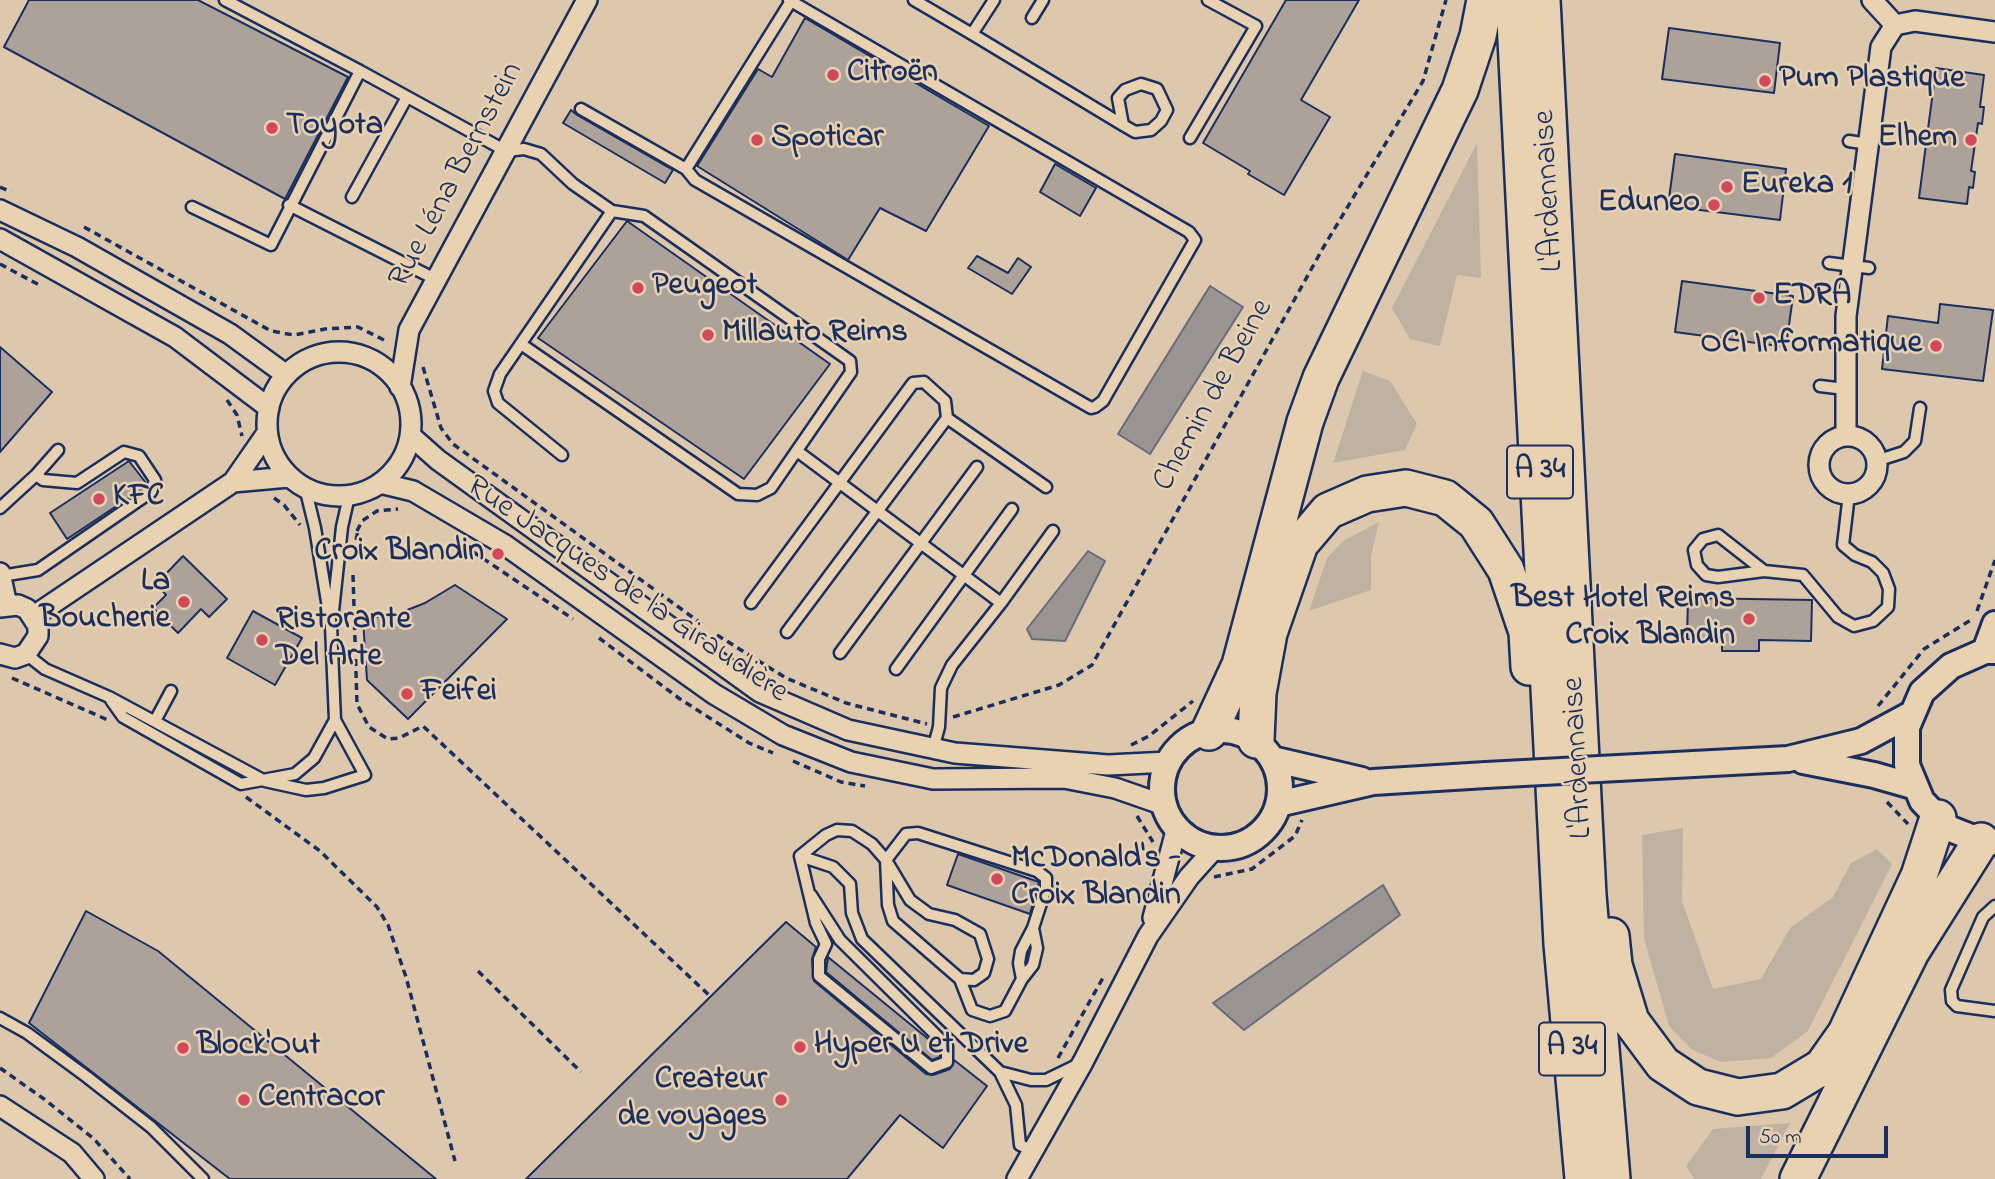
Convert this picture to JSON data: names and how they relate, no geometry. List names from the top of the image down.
{
  "streets": {
    "highway": ["L'Ardennaise", "A 34"],
    "street": ["Rue Léna Bernstein", "Rue Jacques de la Giraudière"],
    "path": ["Chemin de Beine"]
  },
  "crossings": [
    ["Rue Léna Bernstein", "Rue Jacques de la Giraudière"]
  ],
  "places": [
    "Citroën",
    "Pum Plastique",
    "Toyota",
    "Spoticar",
    "Elhem",
    "Eureka 1",
    "Eduneo",
    "Peugeot",
    "EDRA",
    "Millauto Reims",
    "OCI Informatique",
    "KFC",
    "Croix Blandin",
    "La Boucherie",
    "Best Hotel Reims Croix Blandin",
    "Ristorante Del Arte",
    "Feifei",
    "McDonald's - Croix Blandin",
    "Hyper U et Drive",
    "Block'Out",
    "Centracor",
    "Createur de voyages"
  ],
  "scale_bar": "50 m"
}
